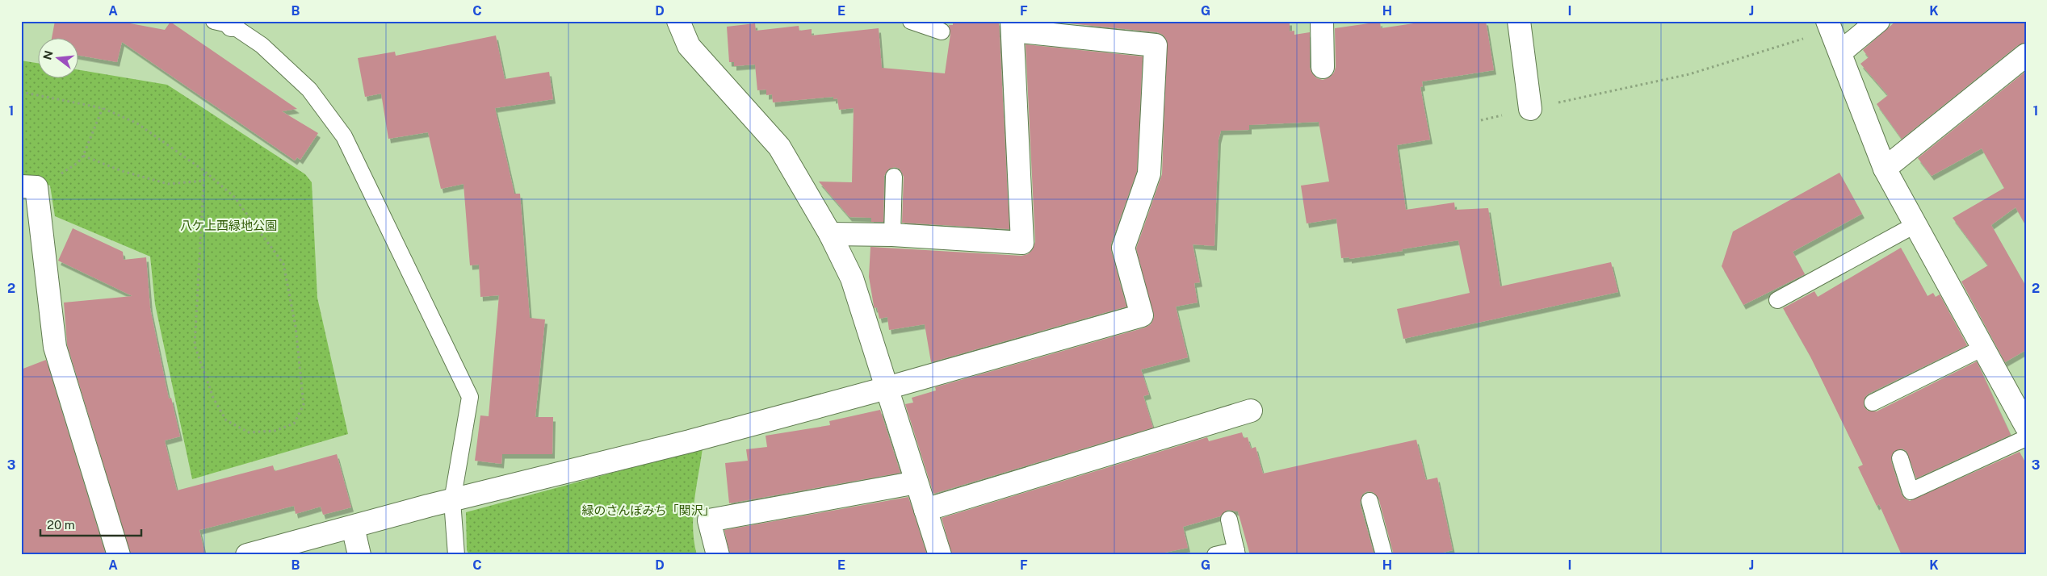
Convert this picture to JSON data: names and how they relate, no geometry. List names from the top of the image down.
{
  "parks": ["八ケ上西緑地公園", "緑のさんぽみち「関沢」"],
  "scale_bar": "20 m",
  "north": "left",
  "grid": {
    "columns": [
      "A",
      "B",
      "C",
      "D",
      "E",
      "F",
      "G",
      "H",
      "I",
      "J",
      "K"
    ],
    "rows": ["1", "2", "3"]
  }
}
